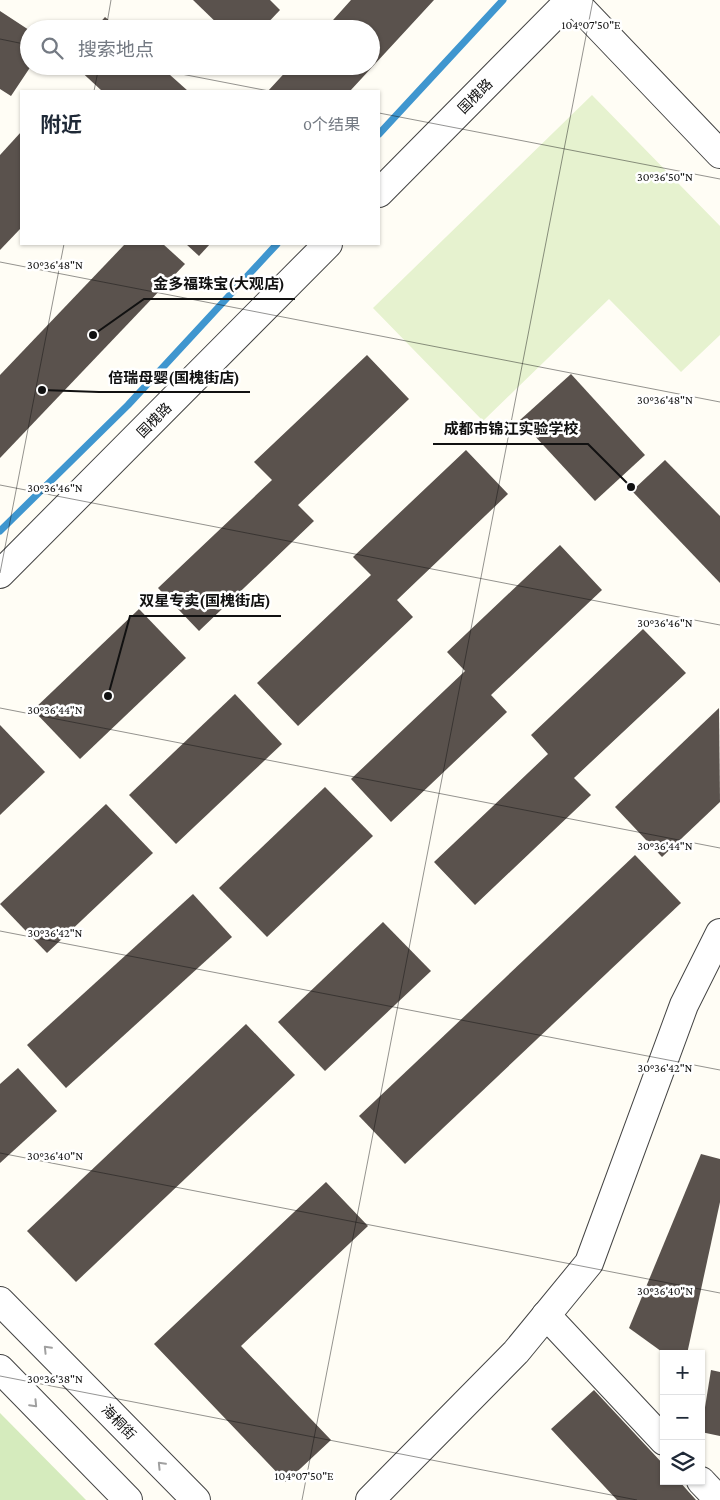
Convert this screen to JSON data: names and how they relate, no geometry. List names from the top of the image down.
{
  "streets": {
    "street": ["国槐路", "海桐街"]
  },
  "places": [
    "金多福珠宝(大观店)",
    "倍瑞母婴(国槐街店)",
    "成都市锦江实验学校",
    "双星专卖(国槐街店)"
  ],
  "page": {
    "search": "搜索地点",
    "heading": ["附近", "0个结果"],
    "map_buttons": ["+", "−"]
  },
  "coordinates": [
    "104°07'50\"E",
    "30°36'50\"N",
    "30°36'48\"N",
    "30°36'46\"N",
    "30°36'44\"N",
    "30°36'42\"N",
    "30°36'40\"N",
    "30°36'38\"N"
  ]
}
